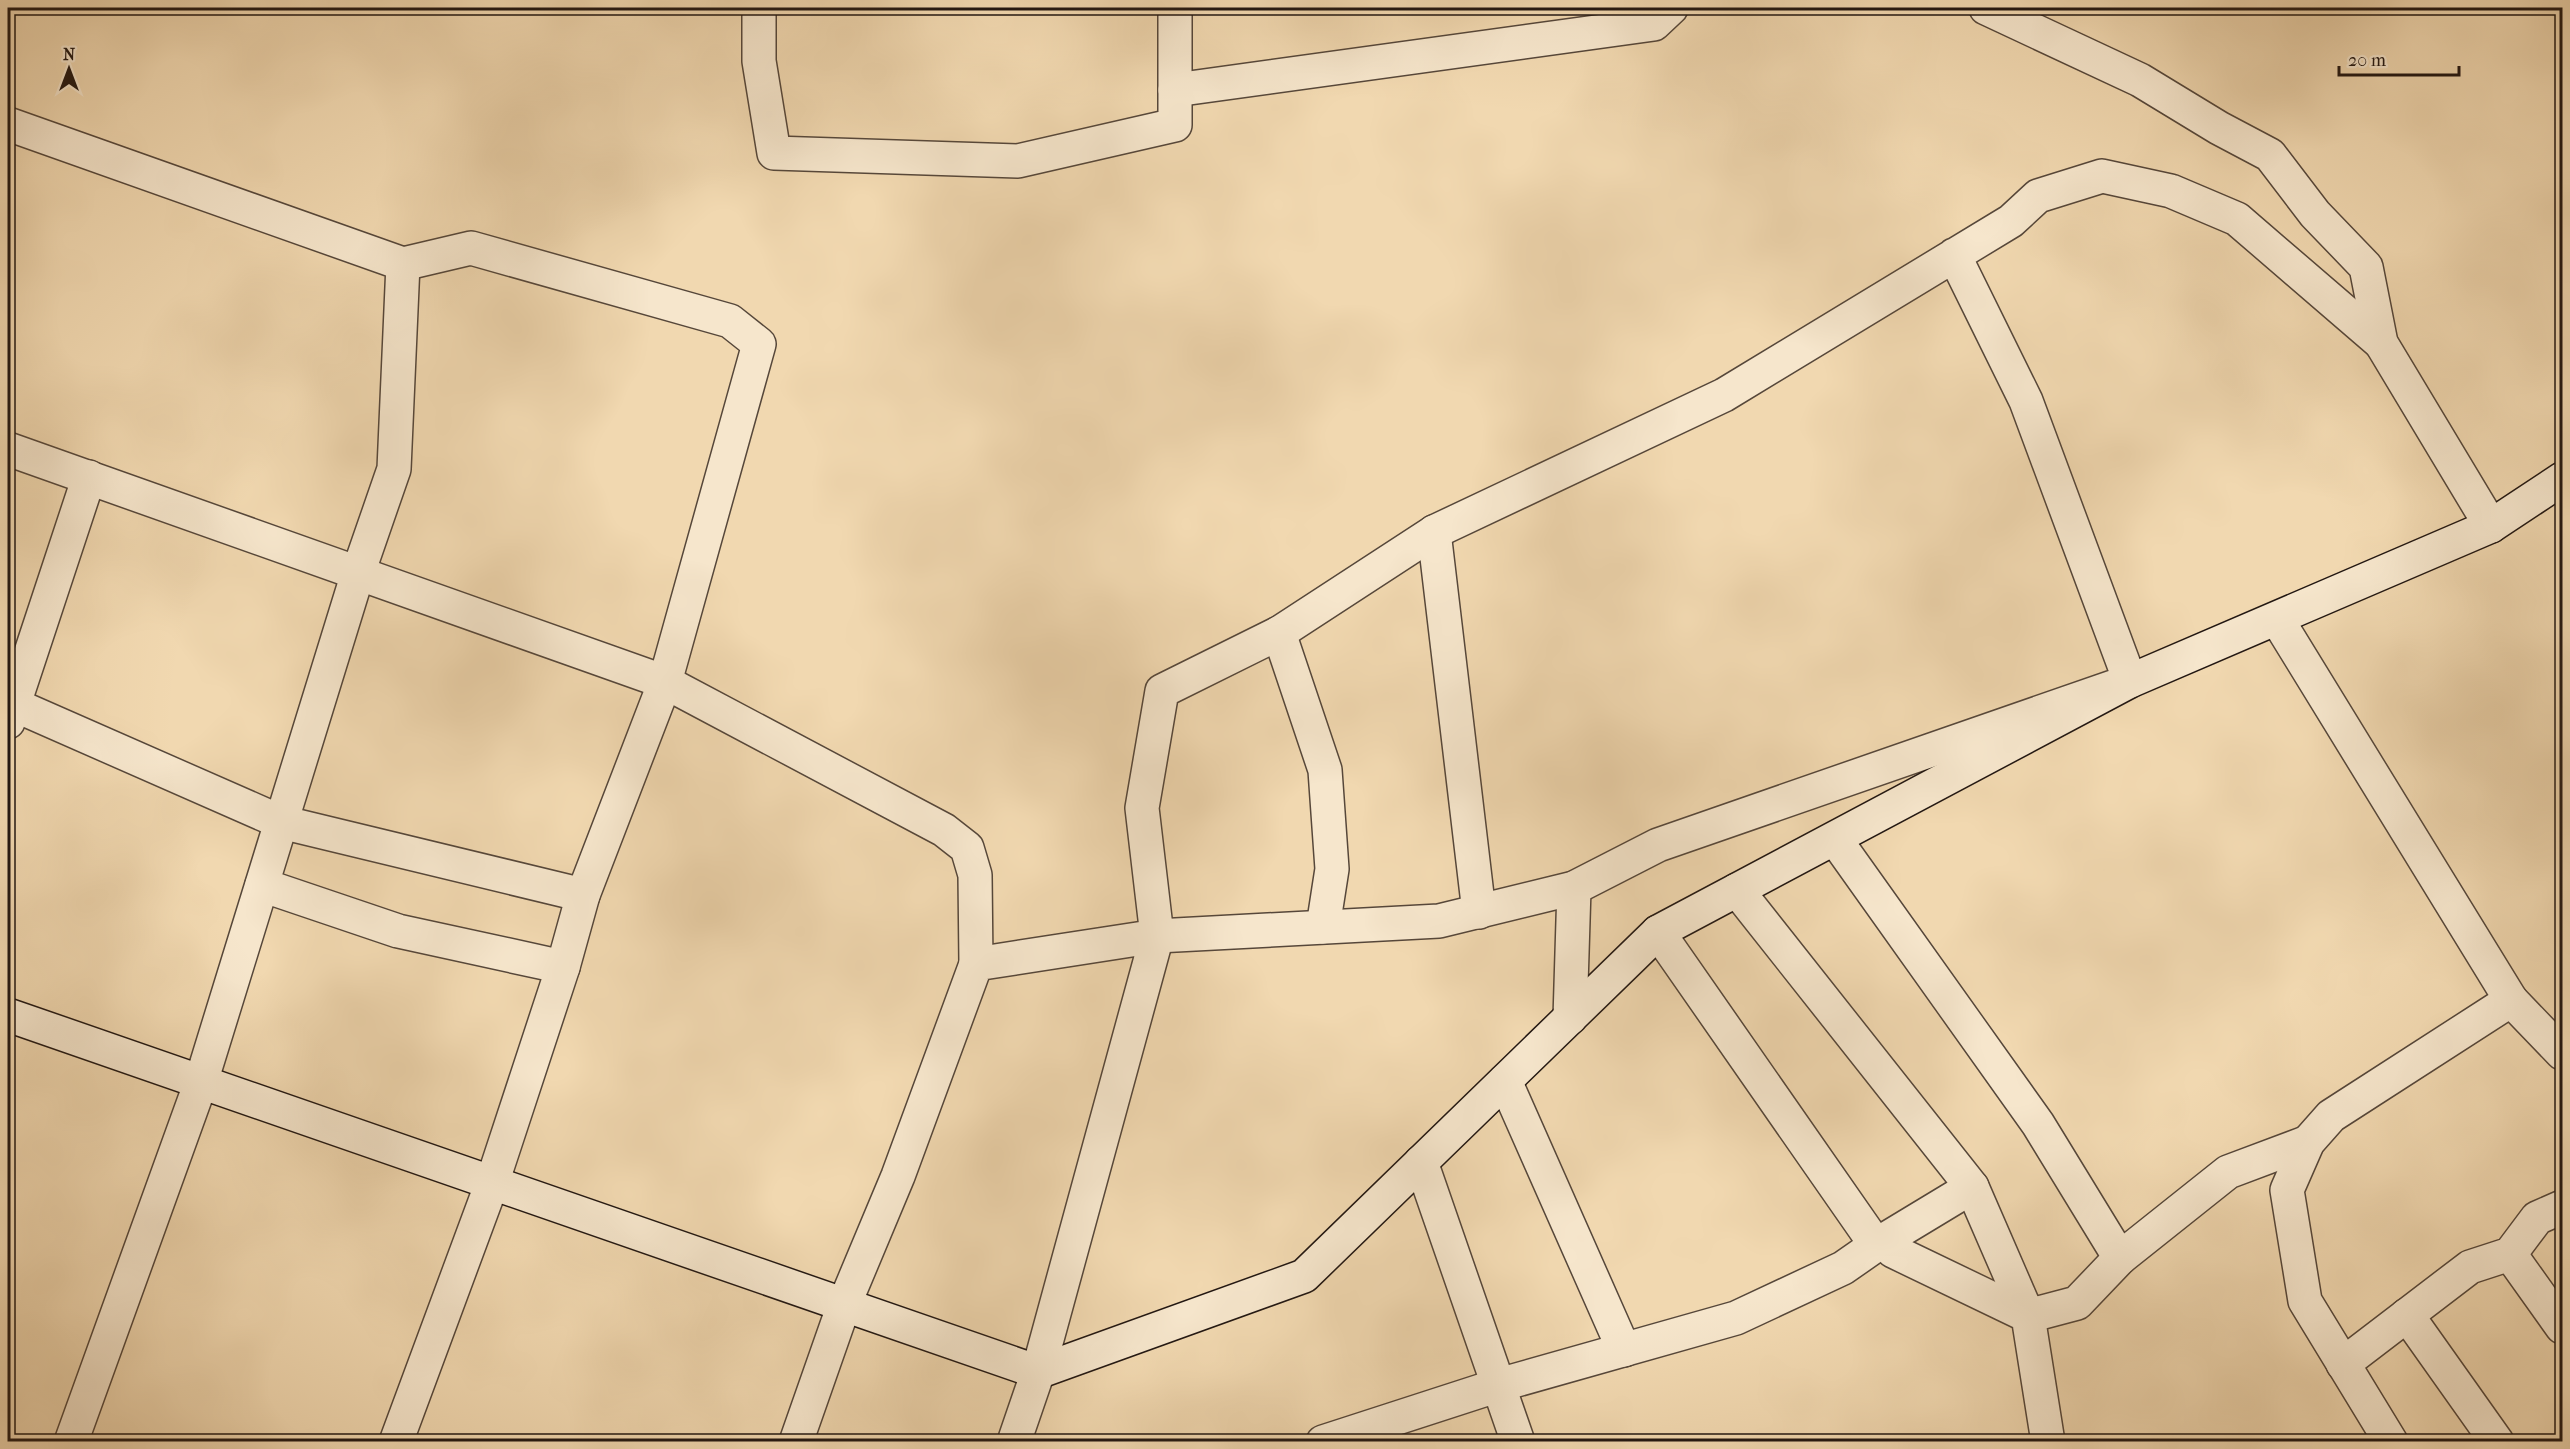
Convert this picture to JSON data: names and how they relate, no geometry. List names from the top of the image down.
{
  "scale_bar": "20 m",
  "north": "top"
}
